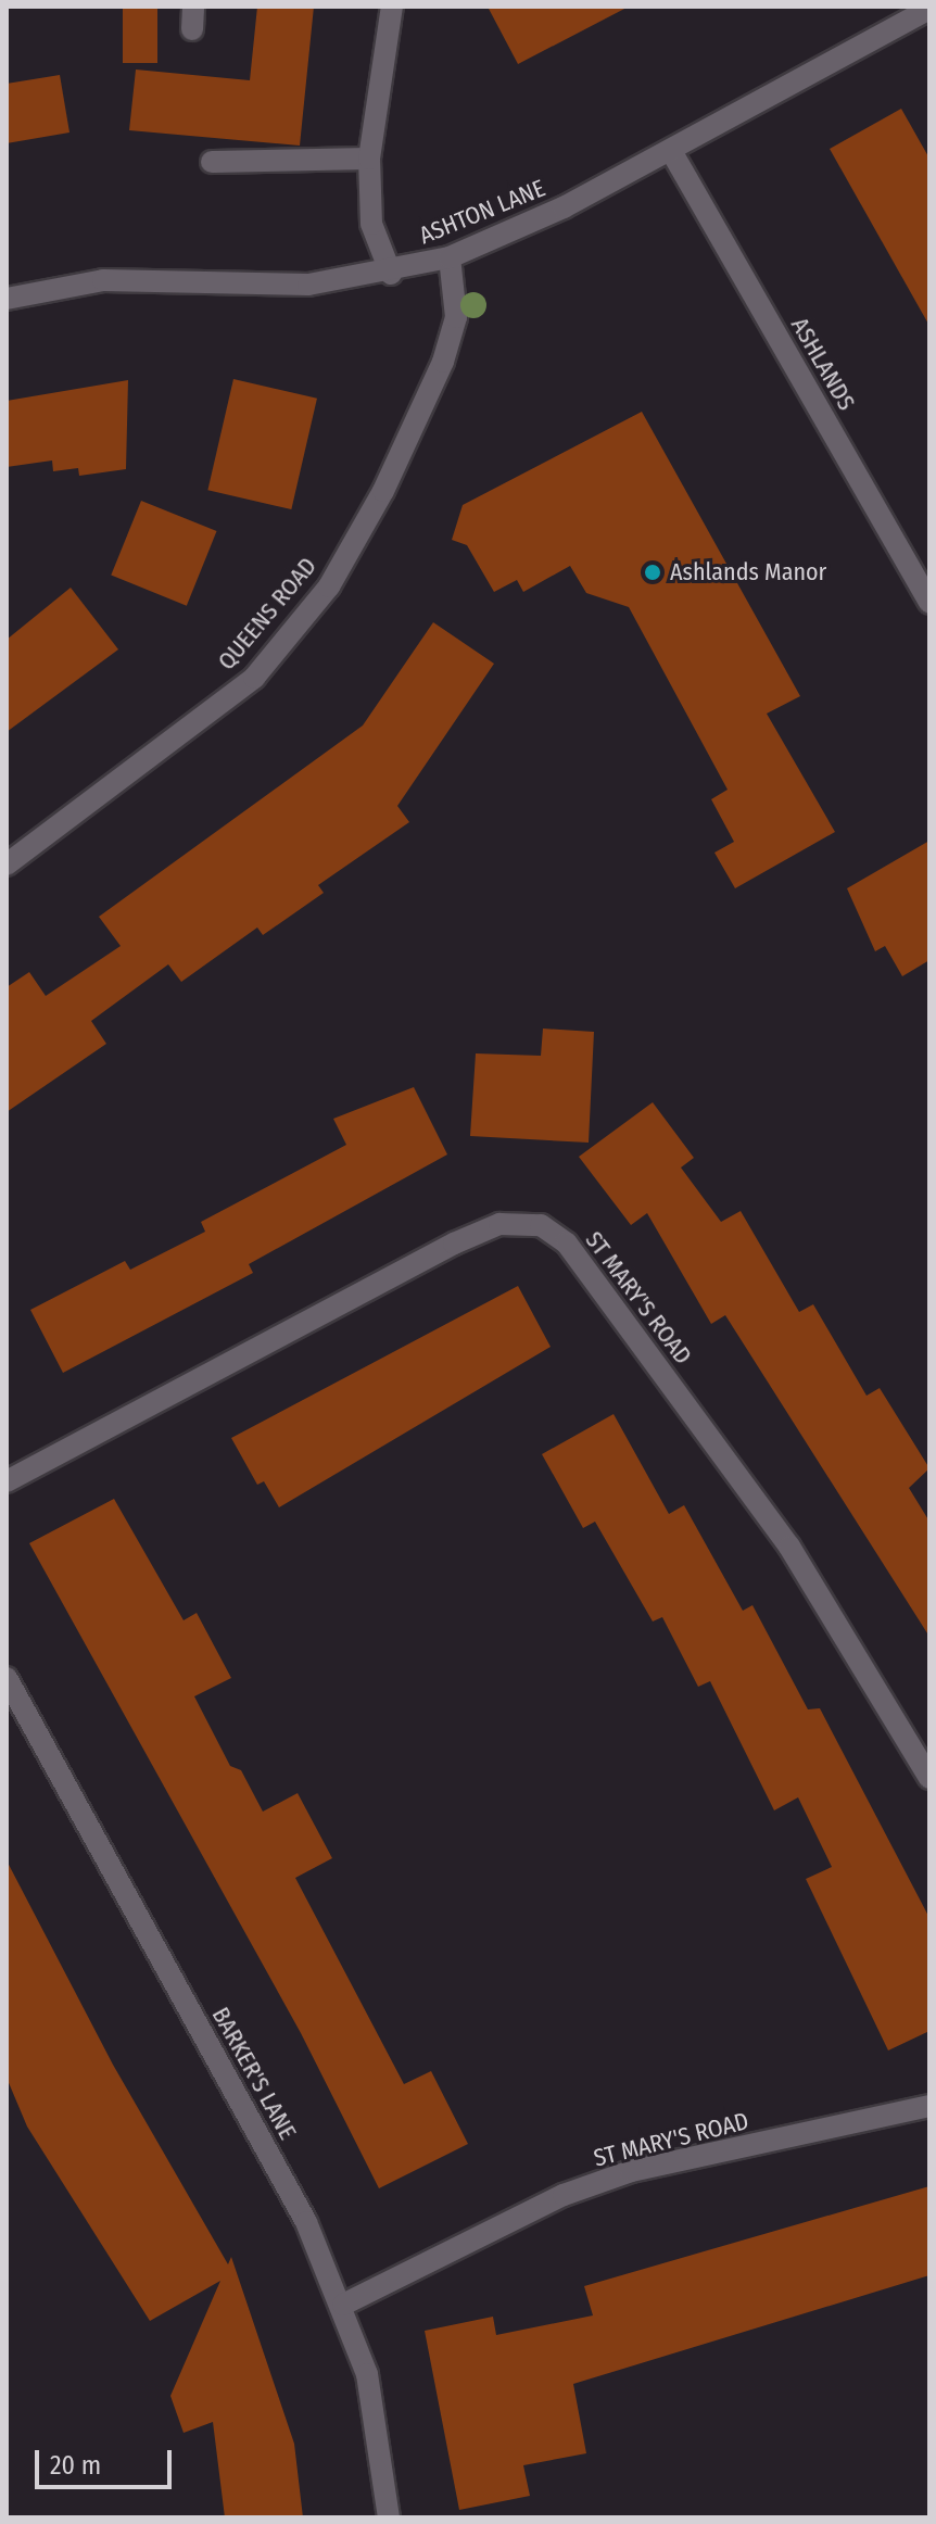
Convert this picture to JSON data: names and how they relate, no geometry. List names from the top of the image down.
{
  "streets": {
    "street": [
      "ASHTON LANE",
      "ASHLANDS",
      "QUEENS ROAD",
      "ST MARY'S ROAD",
      "BARKER'S LANE"
    ]
  },
  "crossings": [
    ["ASHTON LANE", "ASHLANDS"],
    ["ASHTON LANE", "QUEENS ROAD"],
    ["ST MARY'S ROAD", "BARKER'S LANE"]
  ],
  "places": ["Ashlands Manor"],
  "scale_bar": "20 m"
}
